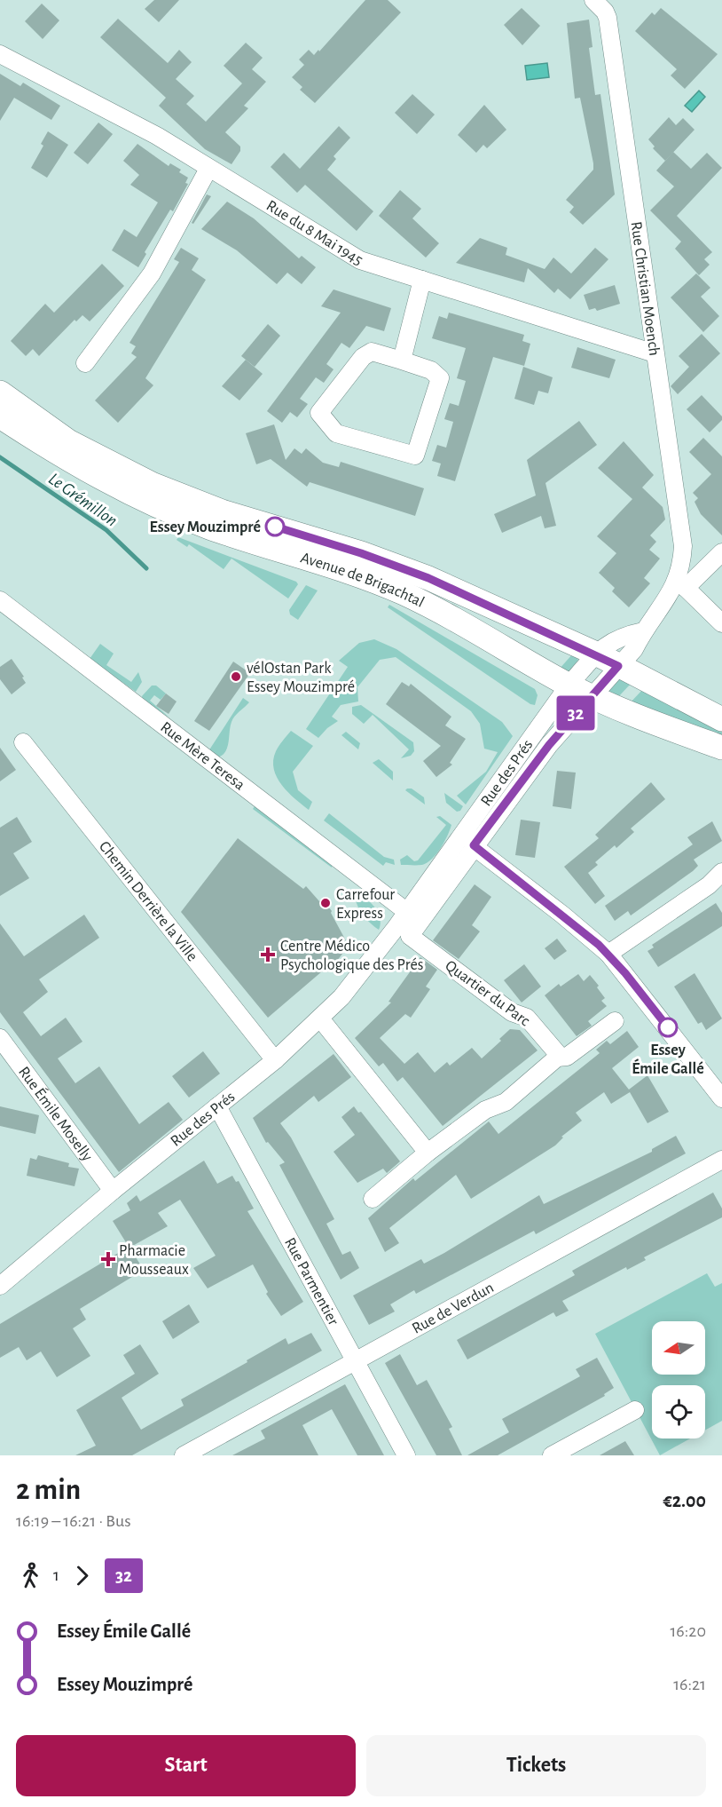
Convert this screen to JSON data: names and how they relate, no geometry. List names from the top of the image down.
{
  "streets": {
    "main road": ["Avenue de Brigachtal"],
    "street": [
      "Rue du 8 Mai 1945",
      "Rue Christian Moench",
      "Rue Mère Teresa",
      "Rue des Prés",
      "Chemin Derrière la Ville",
      "Quartier du Parc",
      "Rue Émile Moselly",
      "Rue Parmentier",
      "Rue de Verdun"
    ]
  },
  "crossings": [
    ["Rue du 8 Mai 1945", "Rue Christian Moench"],
    ["Rue Christian Moench", "Rue des Prés"],
    ["Avenue de Brigachtal", "Rue des Prés"],
    ["Rue Mère Teresa", "Rue des Prés"],
    ["Rue des Prés", "Chemin Derrière la Ville"],
    ["Rue des Prés", "Quartier du Parc"],
    ["Rue des Prés", "Rue Émile Moselly"],
    ["Rue des Prés", "Rue Parmentier"],
    ["Rue Parmentier", "Rue de Verdun"]
  ],
  "water": ["Le Grémillon"],
  "places": {
    "other": [
      "Essey Mouzimpré",
      "vélOstan Park Essey Mouzimpré",
      "Carrefour Express",
      "Essey Émile Gallé"
    ],
    "health": ["Centre Médico Psychologique des Prés", "Pharmacie Mousseaux"]
  },
  "lines": ["bus line 32"],
  "north": "left",
  "page": {
    "on_map": "32",
    "heading": ["2 min", "16:19 – 16:21 · Bus", "€2.00"],
    "legs": ["1", "32"],
    "list": [
      {
        "name": "Essey Émile Gallé",
        "value": "16:20"
      },
      {
        "name": "Essey Mouzimpré",
        "value": "16:21"
      }
    ],
    "buttons": ["Start", "Tickets"]
  }
}
